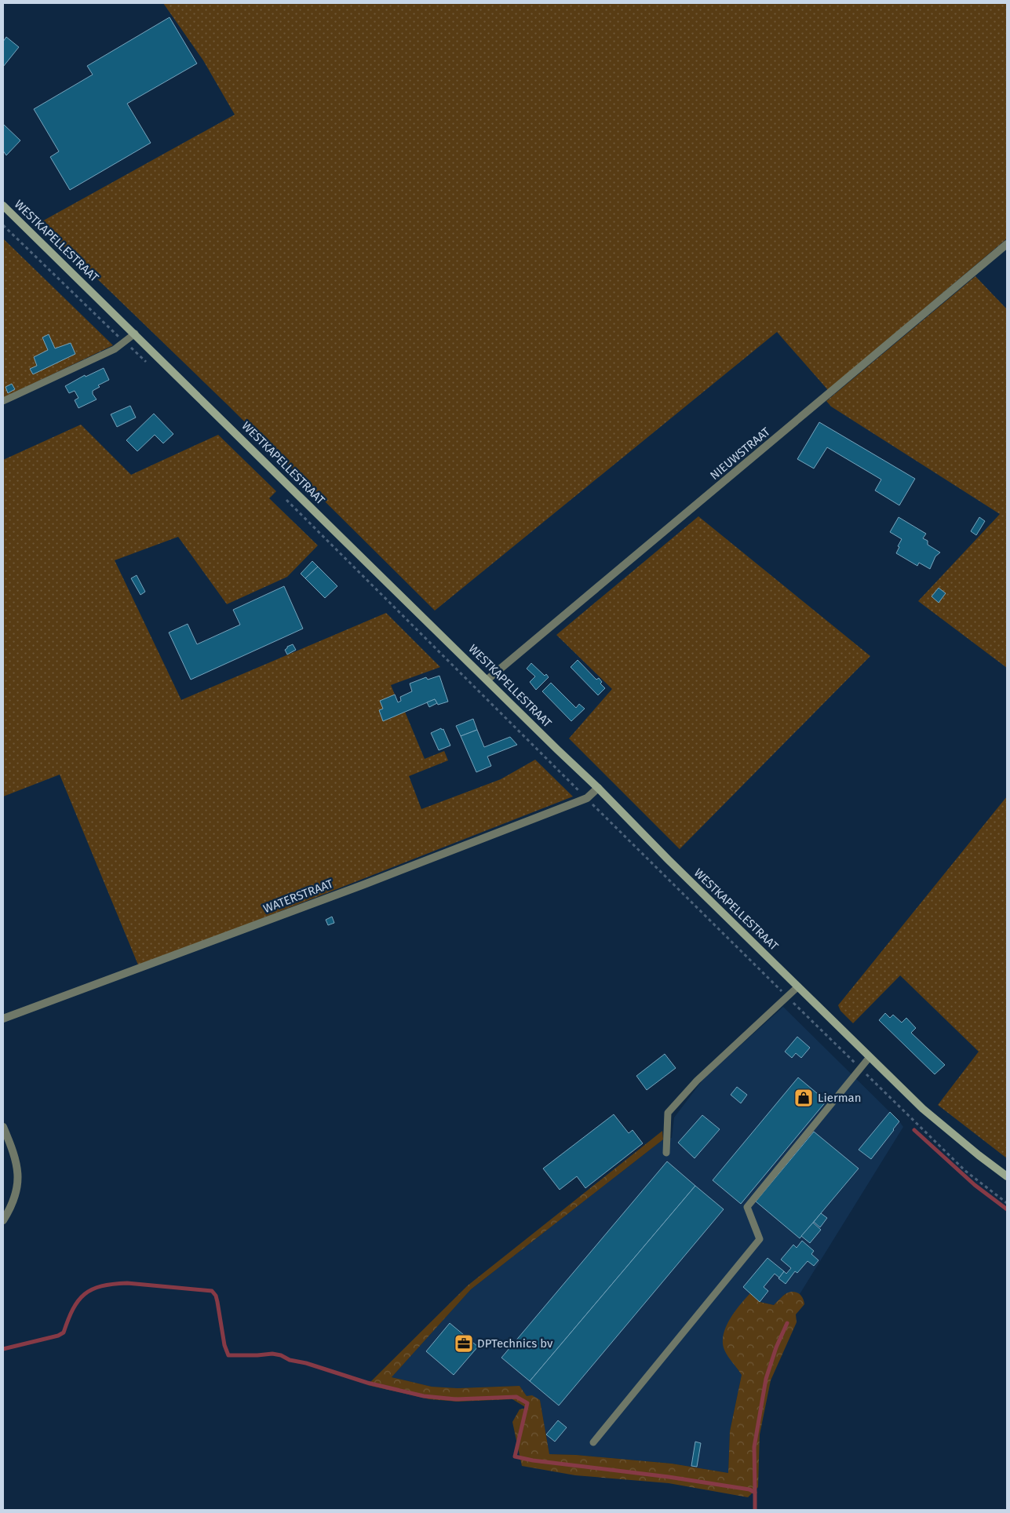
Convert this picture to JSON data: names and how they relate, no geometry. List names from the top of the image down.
{
  "streets": {
    "street": ["WESTKAPELLESTRAAT", "NIEUWSTRAAT", "WATERSTRAAT"]
  },
  "crossings": [
    ["WESTKAPELLESTRAAT", "NIEUWSTRAAT"],
    ["WESTKAPELLESTRAAT", "WATERSTRAAT"]
  ],
  "places": {
    "shop": ["Lierman"],
    "office": ["DPTechnics bv"]
  }
}
